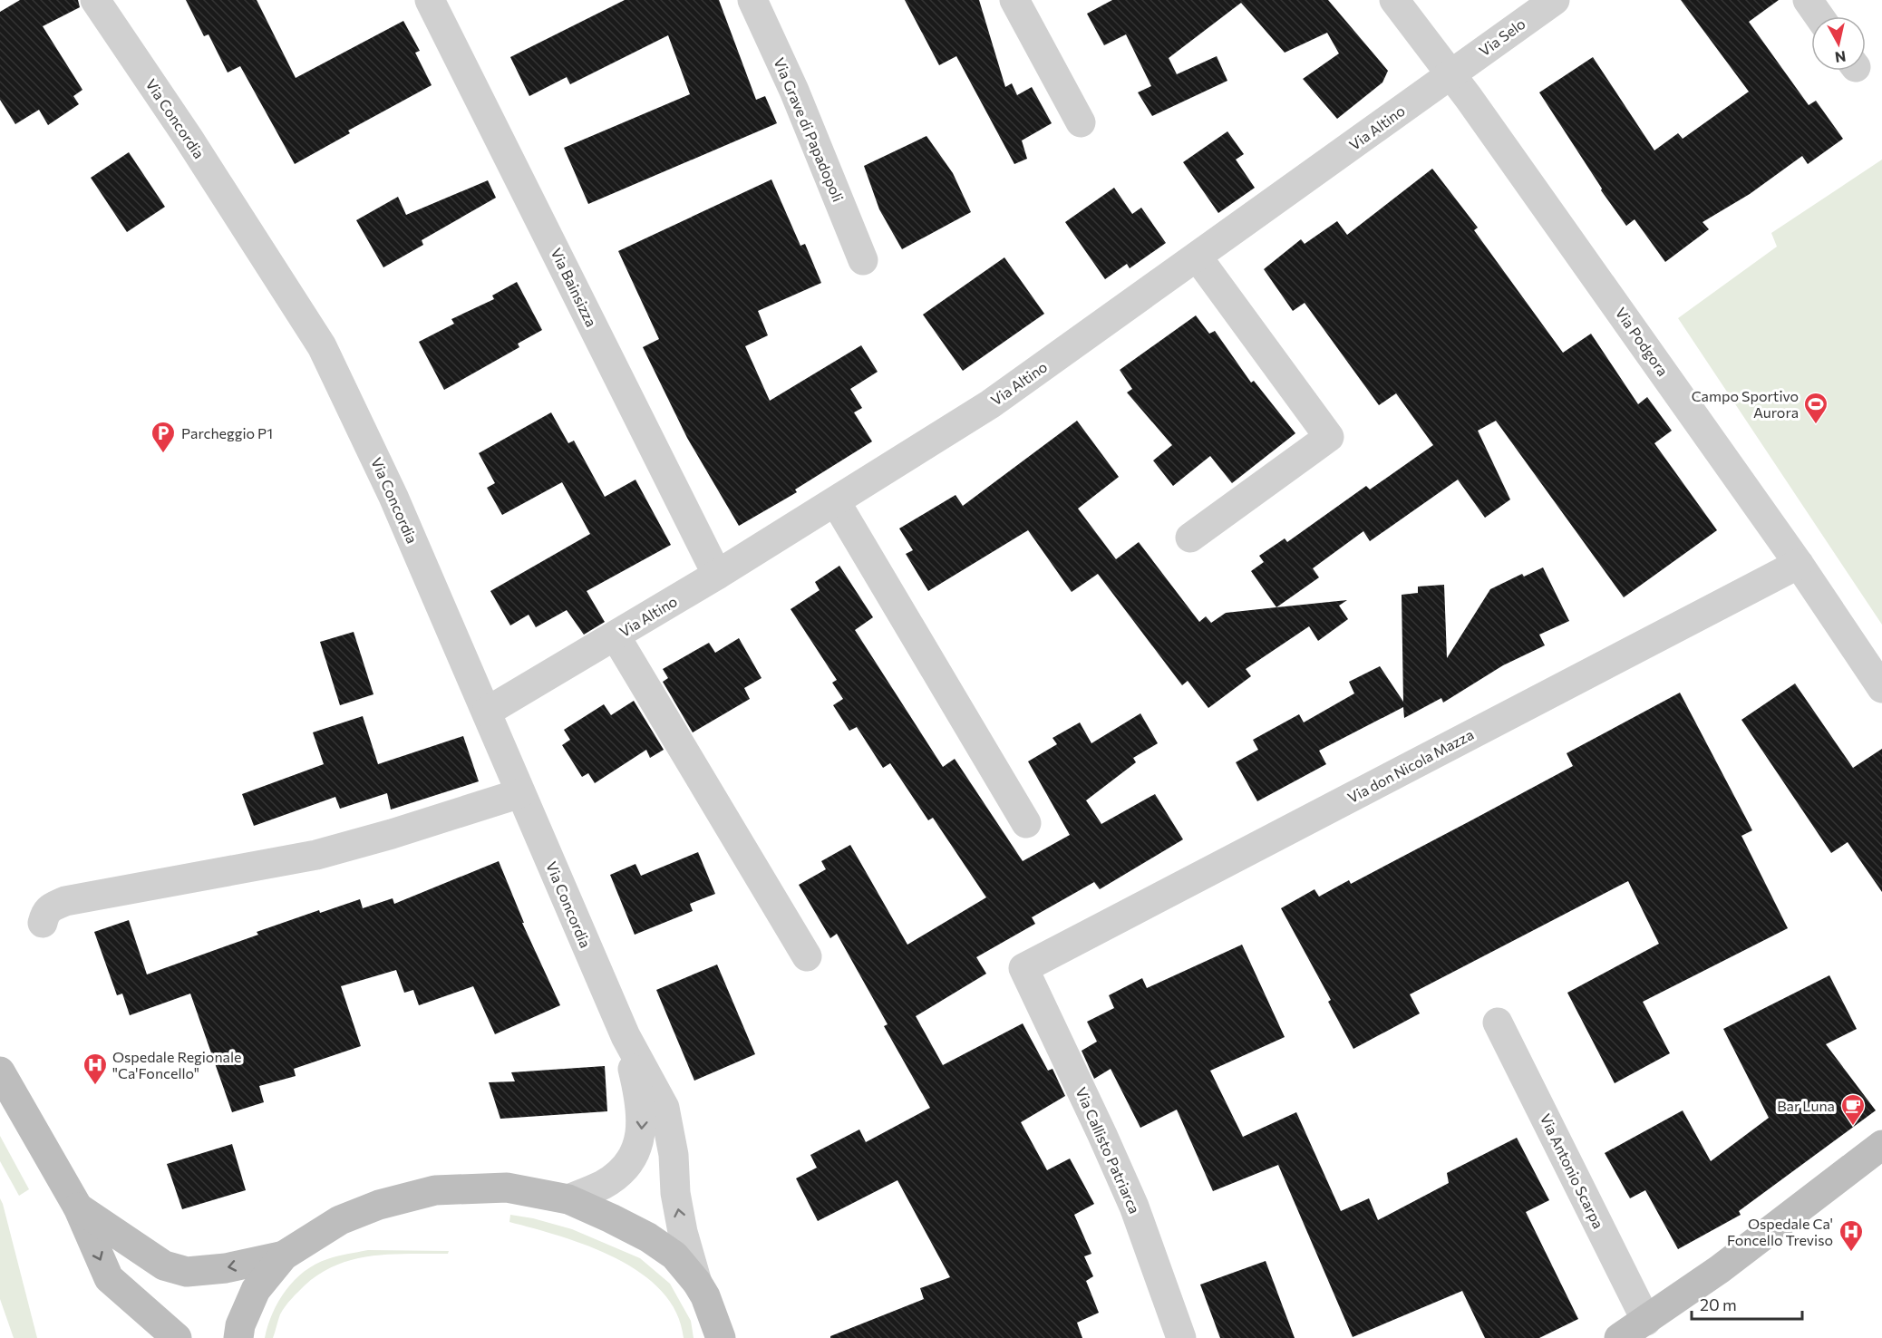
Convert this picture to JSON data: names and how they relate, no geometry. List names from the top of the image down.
{
  "streets": {
    "street": [
      "Via Selo",
      "Via Concordia",
      "Via Altino",
      "Via Grave di Papadopoli",
      "Via Bainsizza",
      "Via Podgora",
      "Via don Nicola Mazza",
      "Via Callisto Patriarca",
      "Via Antonio Scarpa"
    ]
  },
  "crossings": [
    ["Via Selo", "Via Altino"],
    ["Via Selo", "Via Podgora"],
    ["Via Concordia", "Via Altino"],
    ["Via Altino", "Via Bainsizza"],
    ["Via Altino", "Via Podgora"],
    ["Via Podgora", "Via don Nicola Mazza"],
    ["Via don Nicola Mazza", "Via Callisto Patriarca"]
  ],
  "places": {
    "sports": ["Campo Sportivo Aurora"],
    "parking": ["Parcheggio P1"],
    "hospital": ["Ospedale Regionale \"Ca'Foncello\"", "Ospedale Ca' Foncello Treviso"],
    "cafe": ["Bar Luna"]
  },
  "scale_bar": "20 m",
  "north": "bottom"
}
